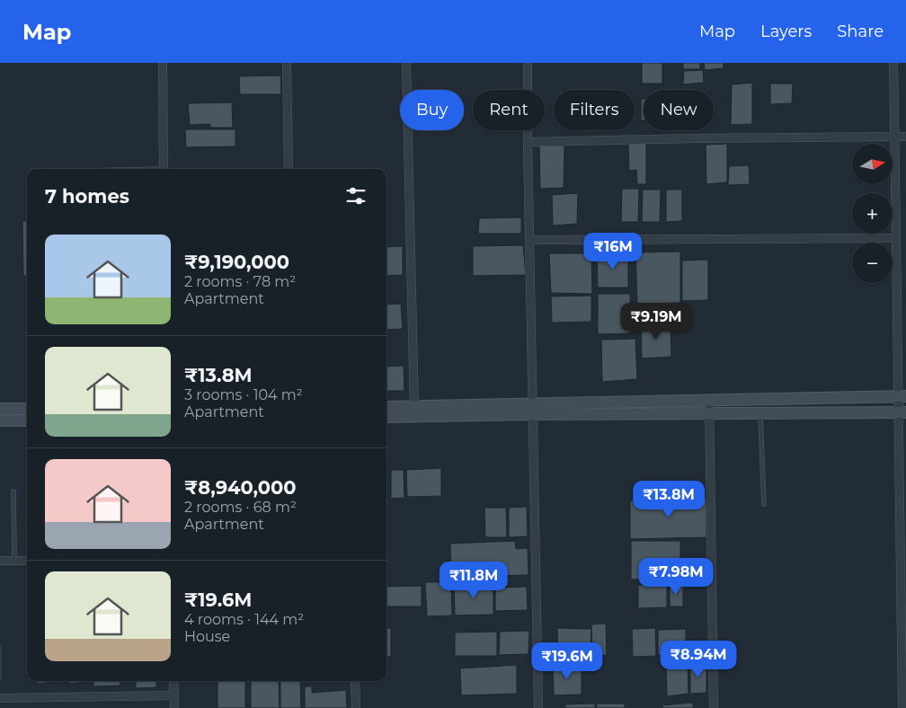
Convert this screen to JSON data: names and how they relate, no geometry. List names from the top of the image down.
{
  "north": "right",
  "page": {
    "header": "Map",
    "nav": ["Map", "Layers", "Share"],
    "chip": [
      "Buy",
      "Rent",
      "Filters",
      "New"
    ],
    "map_buttons": ["+", "−"],
    "heading": "7 homes",
    "list": [
      {
        "name": "₹9,190,000",
        "note": "2 rooms · 78 m² · Apartment"
      },
      {
        "name": "₹13.8M",
        "note": "3 rooms · 104 m² · Apartment"
      },
      {
        "name": "₹8,940,000",
        "note": "2 rooms · 68 m² · Apartment"
      },
      {
        "name": "₹19.6M",
        "note": "4 rooms · 144 m² · House"
      }
    ],
    "price": [
      "₹16M",
      "₹9.19M",
      "₹13.8M",
      "₹7.98M",
      "₹11.8M",
      "₹8.94M",
      "₹19.6M"
    ]
  }
}
